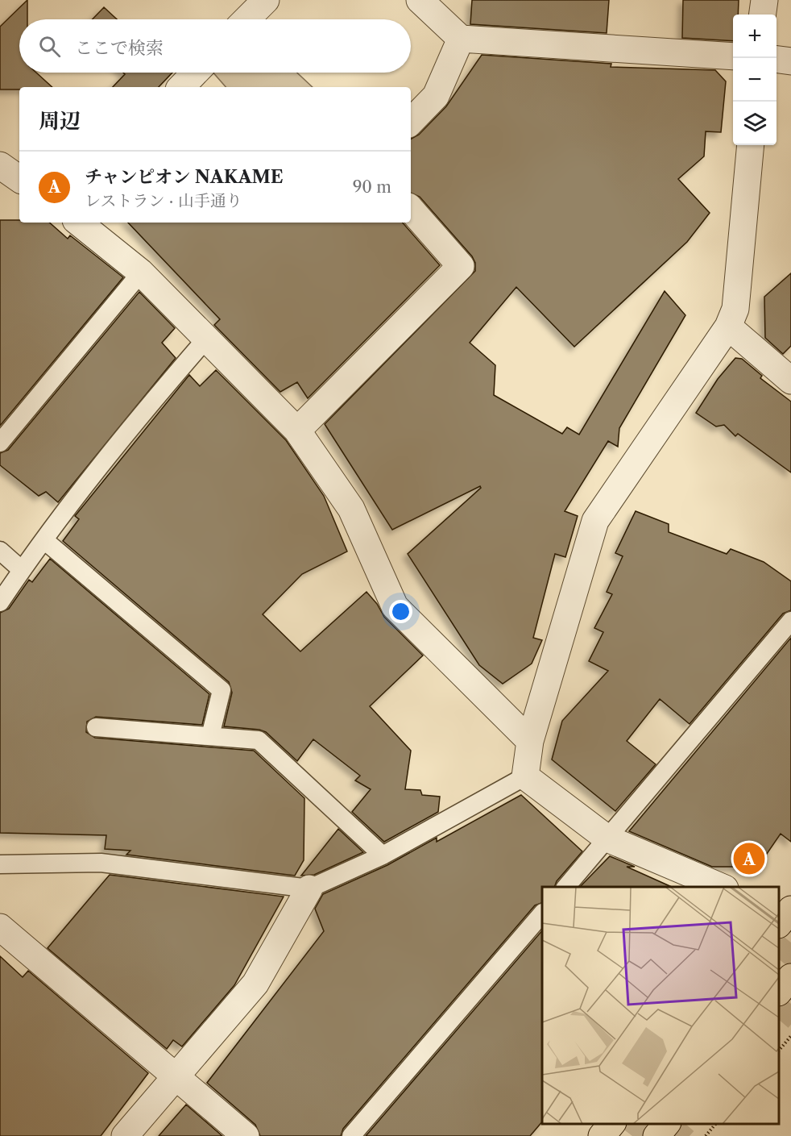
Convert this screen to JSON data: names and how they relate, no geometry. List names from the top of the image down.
{
  "page": {
    "map_buttons": ["+", "−"],
    "search": "ここで検索",
    "heading": "周辺",
    "list": [
      {
        "mark": "A",
        "name": "チャンピオン NAKAME",
        "note": "レストラン · 山手通り",
        "value": "90 m"
      }
    ],
    "pins": "A"
  }
}
